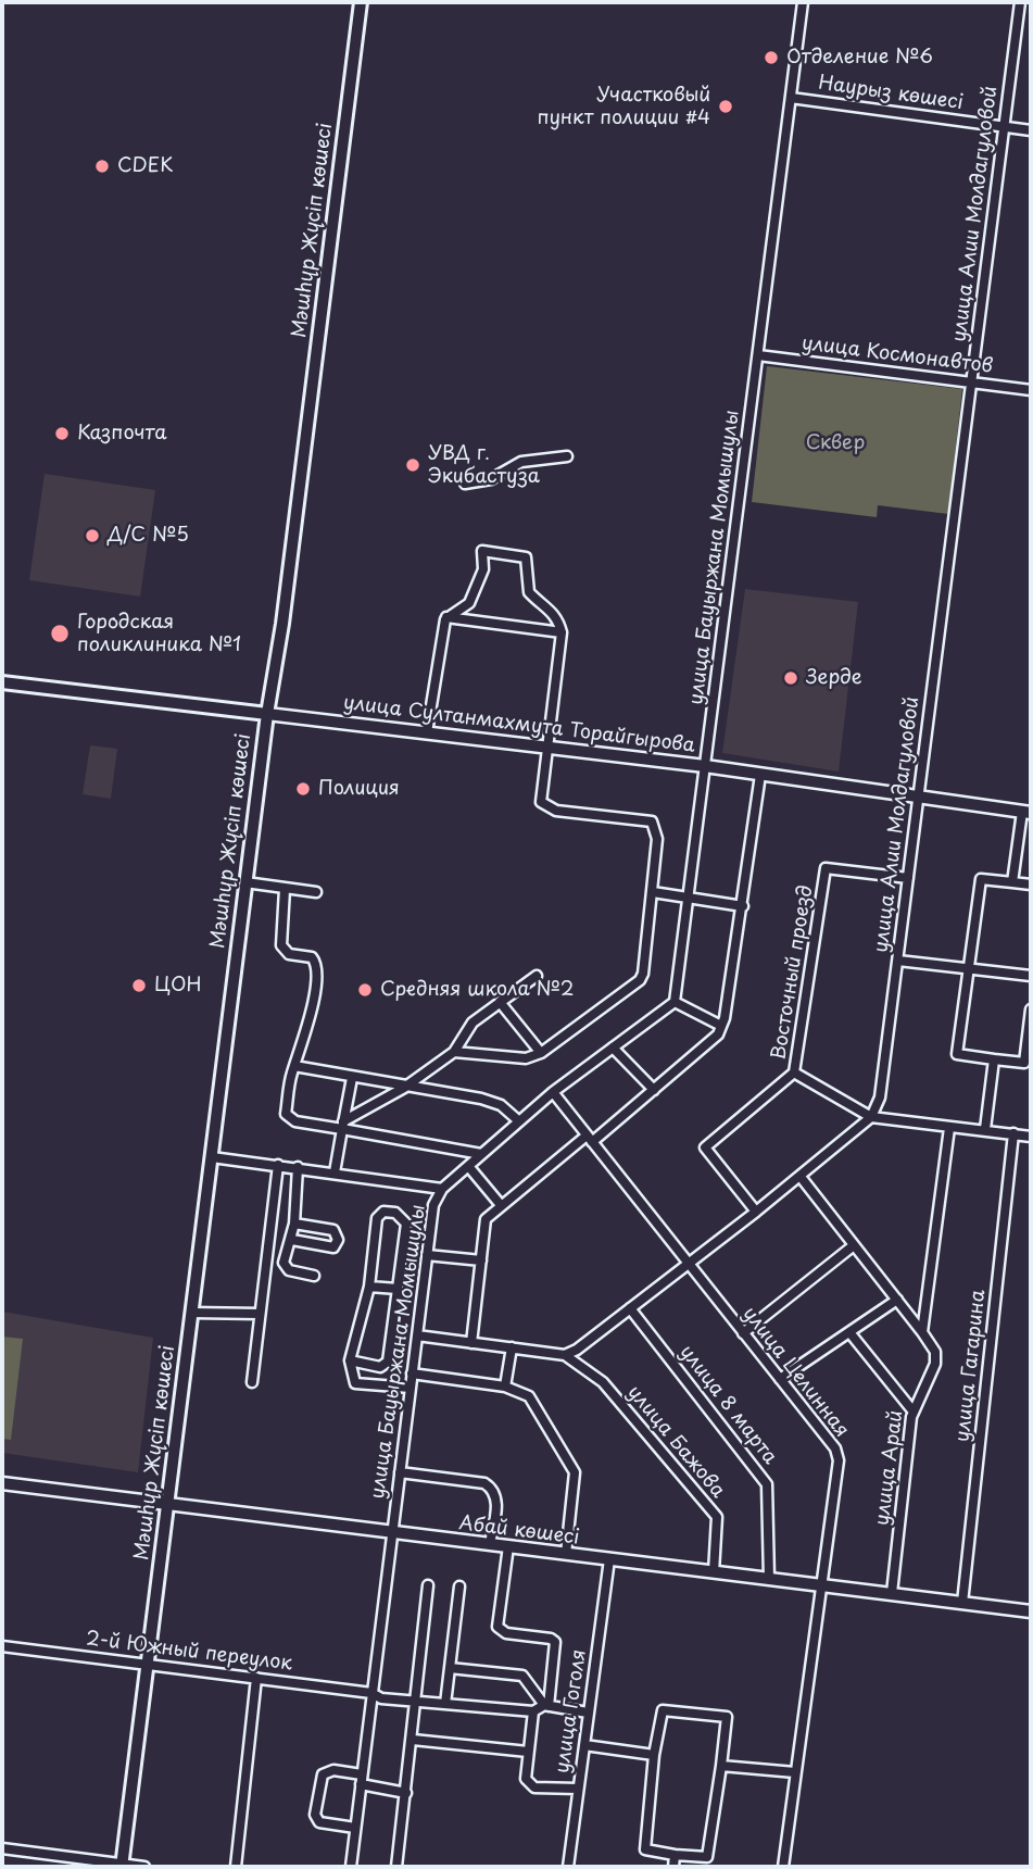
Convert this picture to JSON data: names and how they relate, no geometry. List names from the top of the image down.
{
  "streets": {
    "main road": ["Мәшһүр Жүсіп көшесі", "улица Султанмахмута Торайгырова"],
    "street": [
      "Наурыз көшесі",
      "улица Алии Молдагуловой",
      "улица Космонавтов",
      "улица Бауыржана Момышулы",
      "Восточный проезд",
      "улица Гагарина",
      "улица Целинная",
      "улица 8 марта",
      "улица Бажова",
      "улица Арай",
      "Абай көшесі",
      "2-й Южный переулок",
      "улица Гоголя"
    ]
  },
  "crossings": [
    ["Наурыз көшесі", "улица Алии Молдагуловой"],
    ["Наурыз көшесі", "улица Бауыржана Момышулы"],
    ["улица Алии Молдагуловой", "улица Космонавтов"],
    ["улица Алии Молдагуловой", "улица Султанмахмута Торайгырова"],
    ["улица Алии Молдагуловой", "Восточный проезд"],
    ["Мәшһүр Жүсіп көшесі", "улица Султанмахмута Торайгырова"],
    ["Мәшһүр Жүсіп көшесі", "Абай көшесі"],
    ["Мәшһүр Жүсіп көшесі", "2-й Южный переулок"],
    ["улица Космонавтов", "улица Бауыржана Момышулы"],
    ["улица Бауыржана Момышулы", "улица Султанмахмута Торайгырова"],
    ["улица Бауыржана Момышулы", "улица Целинная"],
    ["улица Бауыржана Момышулы", "Абай көшесі"],
    ["улица Бауыржана Момышулы", "2-й Южный переулок"],
    ["улица Гагарина", "Абай көшесі"],
    ["улица Целинная", "Абай көшесі"],
    ["улица 8 марта", "Абай көшесі"],
    ["улица Бажова", "Абай көшесі"],
    ["улица Арай", "Абай көшесі"],
    ["Абай көшесі", "улица Гоголя"]
  ],
  "parks": ["Сквер"],
  "places": [
    "Отделение №6",
    "Участковый пункт полиции #4",
    "CDEK",
    "Казпочта",
    "УВД г. Экибастуза",
    "Д/С №5",
    "Городская поликлиника №1",
    "Зерде",
    "Полиция",
    "ЦОН",
    "Средняя школа №2"
  ]
}
